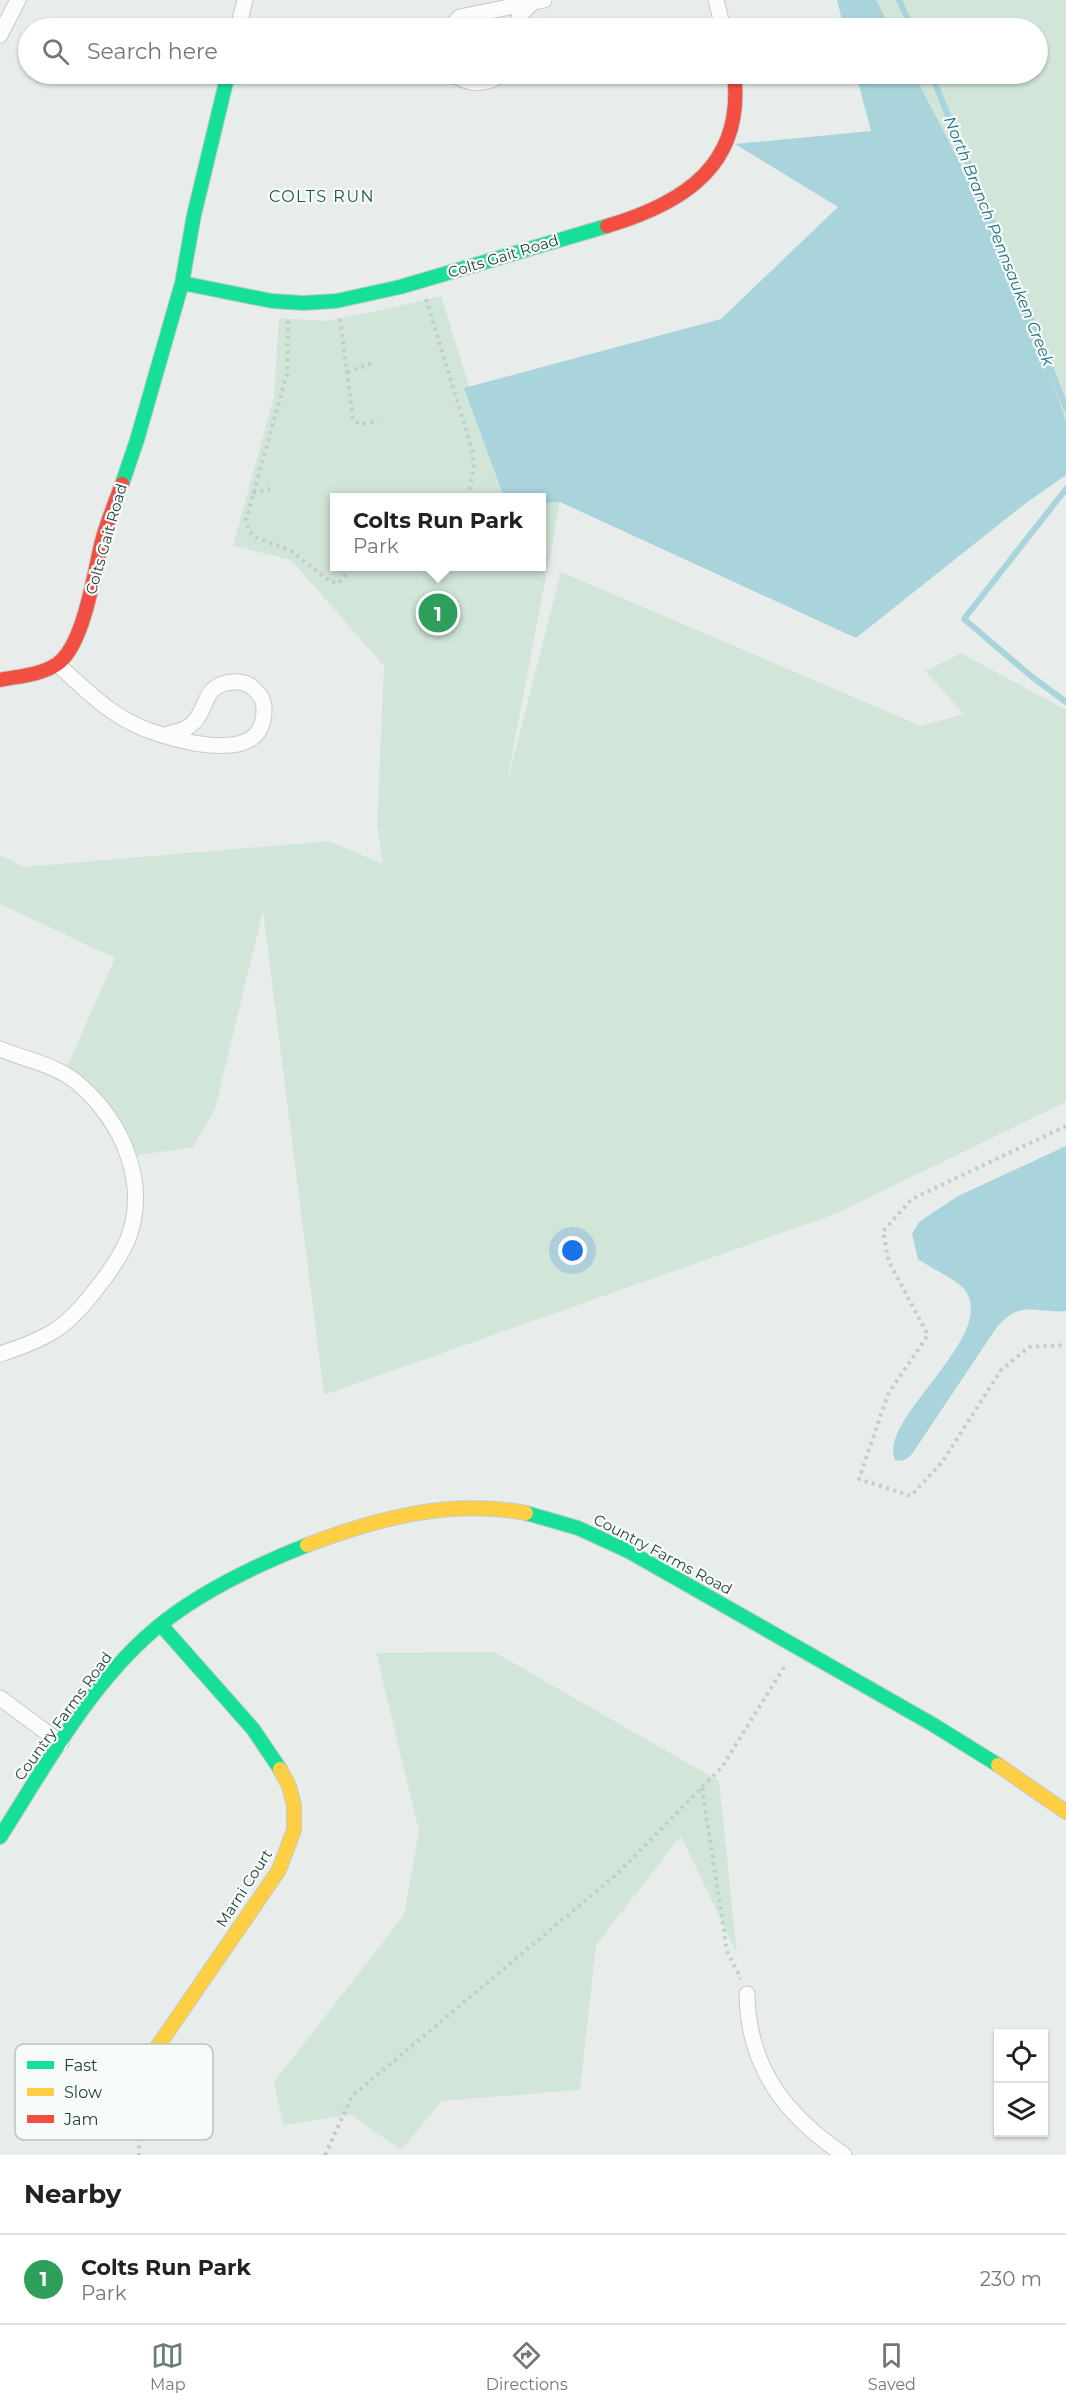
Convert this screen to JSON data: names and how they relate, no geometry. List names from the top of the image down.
{
  "streets": {
    "street": ["Colts Gait Road", "Country Farms Road", "Marni Court"]
  },
  "crossings": [
    ["Country Farms Road", "Marni Court"]
  ],
  "districts": ["COLTS RUN"],
  "water": ["North Branch Pennsauken Creek"],
  "legend": ["Fast", "Slow", "Jam"],
  "page": {
    "search": "Search here",
    "popup": ["Colts Run Park", "Park"],
    "pins": "1",
    "heading": "Nearby",
    "list": [
      {
        "mark": "1",
        "name": "Colts Run Park",
        "note": "Park",
        "value": "230 m"
      }
    ],
    "nav": ["Map", "Directions", "Saved"]
  }
}
